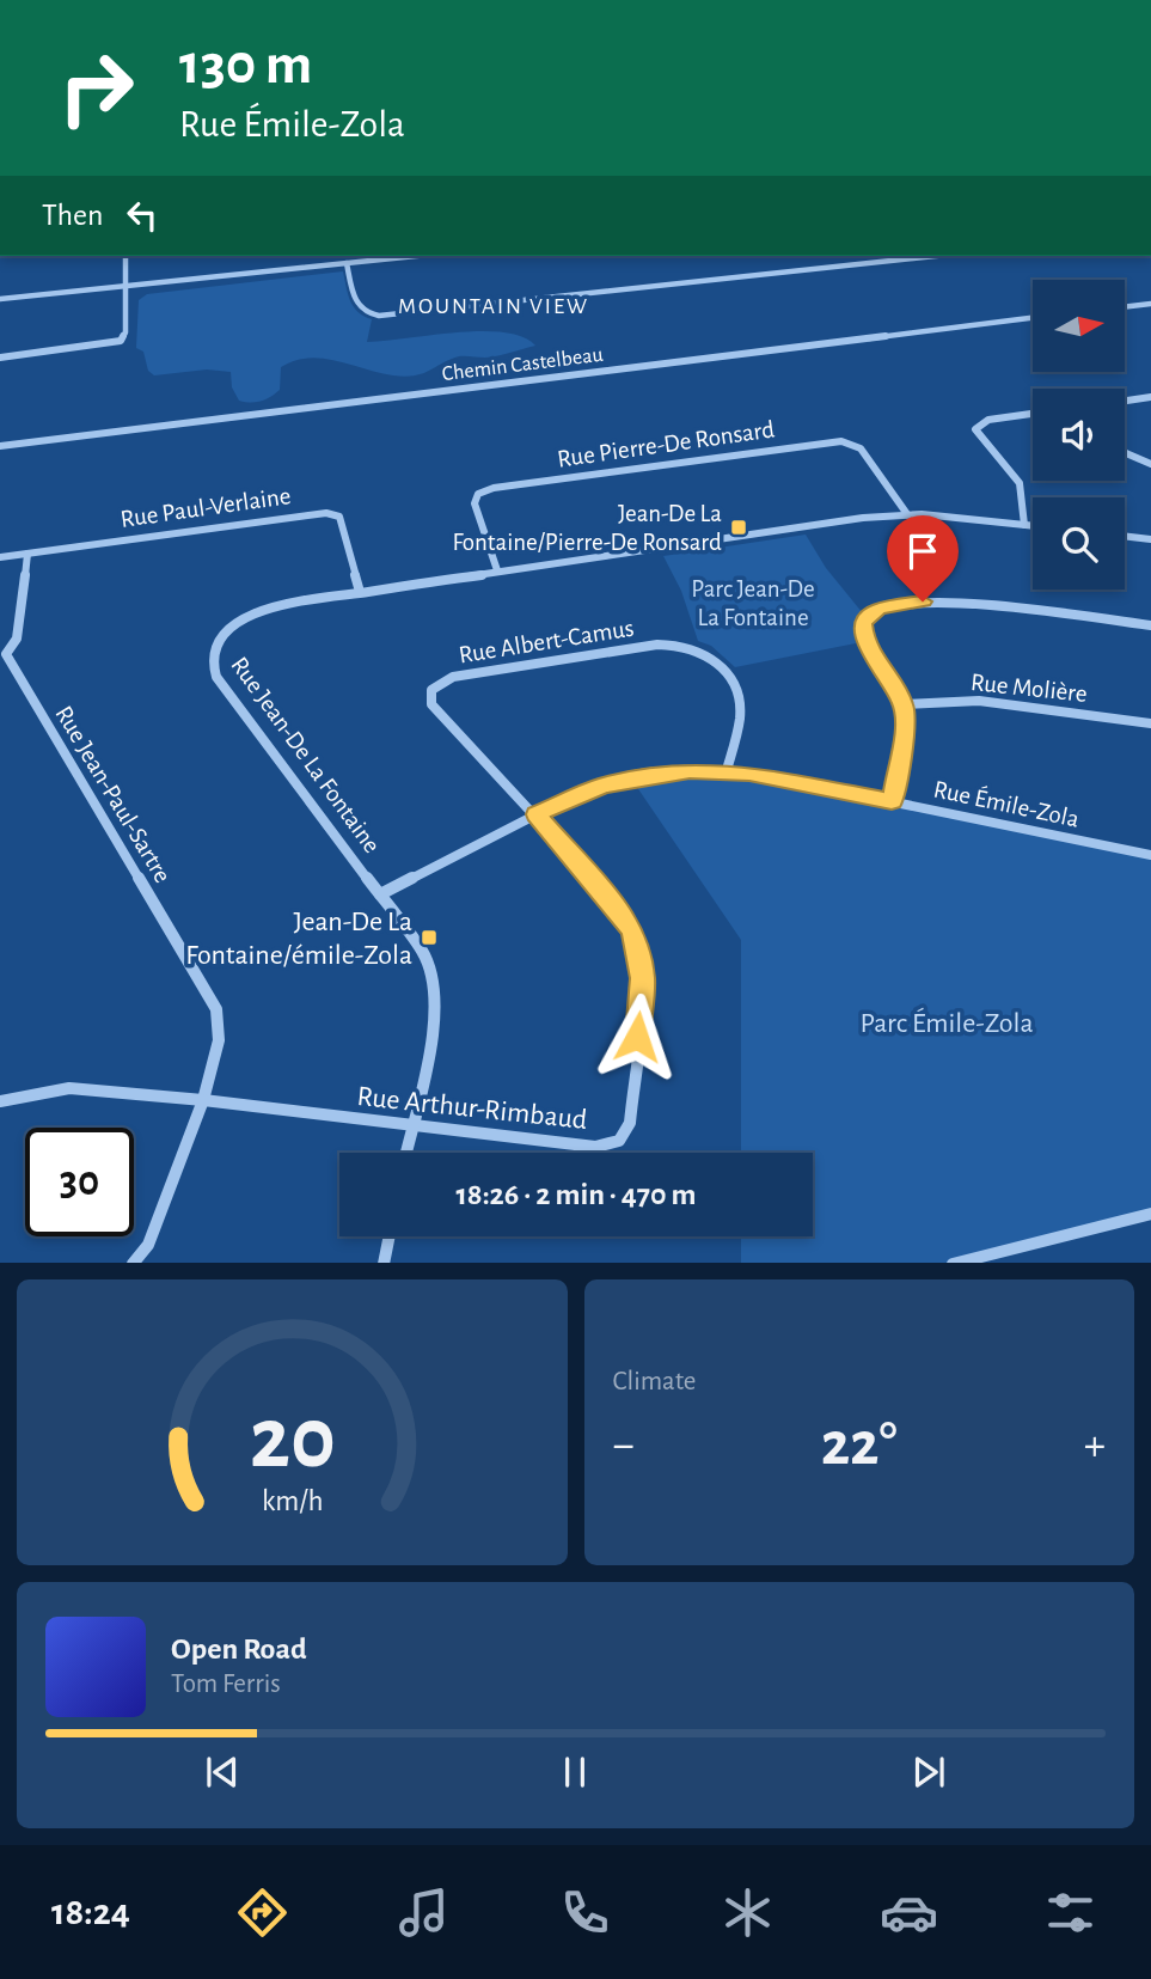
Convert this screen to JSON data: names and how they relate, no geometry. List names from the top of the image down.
{
  "streets": {
    "street": [
      "Chemin Castelbeau",
      "Rue Pierre-De Ronsard",
      "Rue Paul-Verlaine",
      "Rue Albert-Camus",
      "Rue Molière",
      "Rue Jean-De La Fontaine",
      "Rue Jean-Paul-Sartre",
      "Rue Émile-Zola",
      "Rue Arthur-Rimbaud"
    ]
  },
  "crossings": [
    ["Rue Pierre-De Ronsard", "Rue Jean-De La Fontaine"],
    ["Rue Paul-Verlaine", "Rue Jean-De La Fontaine"],
    ["Rue Paul-Verlaine", "Rue Jean-Paul-Sartre"],
    ["Rue Albert-Camus", "Rue Émile-Zola"],
    ["Rue Albert-Camus", "Rue Arthur-Rimbaud"],
    ["Rue Jean-De La Fontaine", "Rue Émile-Zola"],
    ["Rue Jean-De La Fontaine", "Rue Arthur-Rimbaud"],
    ["Rue Jean-Paul-Sartre", "Rue Arthur-Rimbaud"],
    ["Rue Émile-Zola", "Rue Arthur-Rimbaud"]
  ],
  "districts": ["MOUNTAIN VIEW"],
  "parks": ["Parc Jean-De La Fontaine", "Parc Émile-Zola"],
  "places": {
    "transit": ["Jean-De La Fontaine/Pierre-De Ronsard", "Jean-De La Fontaine/émile-Zola"]
  },
  "north": "right",
  "page": {
    "turn": ["130 m", "Rue Émile-Zola"],
    "then": "Then",
    "limit": "30",
    "trip": "18:26 · 2 min · 470 m",
    "tile": "Climate",
    "heat": ["−", "22°", "+"],
    "song": ["Open Road", "Tom Ferris"],
    "tabs": "18:24",
    "gauge": ["20", "km/h"]
  }
}
